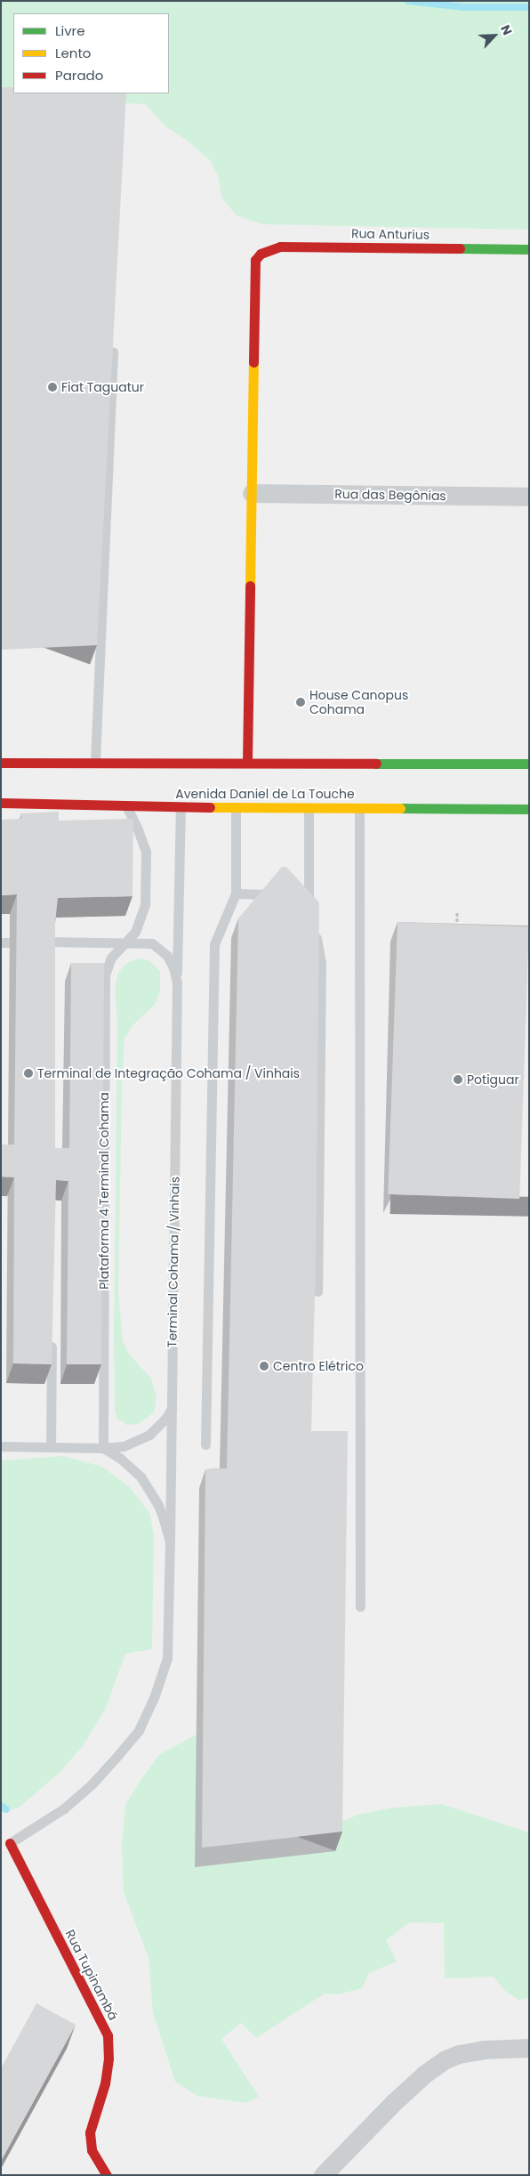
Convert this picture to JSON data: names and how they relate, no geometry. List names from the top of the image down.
{
  "streets": {
    "main road": ["Rua Anturius", "Avenida Daniel de La Touche", "Rua Tupinambá"],
    "street": ["Rua das Begônias"],
    "lane": ["Plataforma 4 Terminal Cohama", "Terminal Cohama / Vinhais"]
  },
  "crossings": [
    ["Rua Anturius", "Rua das Begônias"],
    ["Avenida Daniel de La Touche", "Terminal Cohama / Vinhais"],
    ["Plataforma 4 Terminal Cohama", "Terminal Cohama / Vinhais"],
    ["Terminal Cohama / Vinhais", "Rua Tupinambá"]
  ],
  "places": [
    "Fiat Taguatur",
    "House Canopus Cohama",
    "Terminal de Integração Cohama / Vinhais",
    "Potiguar",
    "Centro Elétrico"
  ],
  "legend": ["Livre", "Lento", "Parado"],
  "north": "top right"
}
